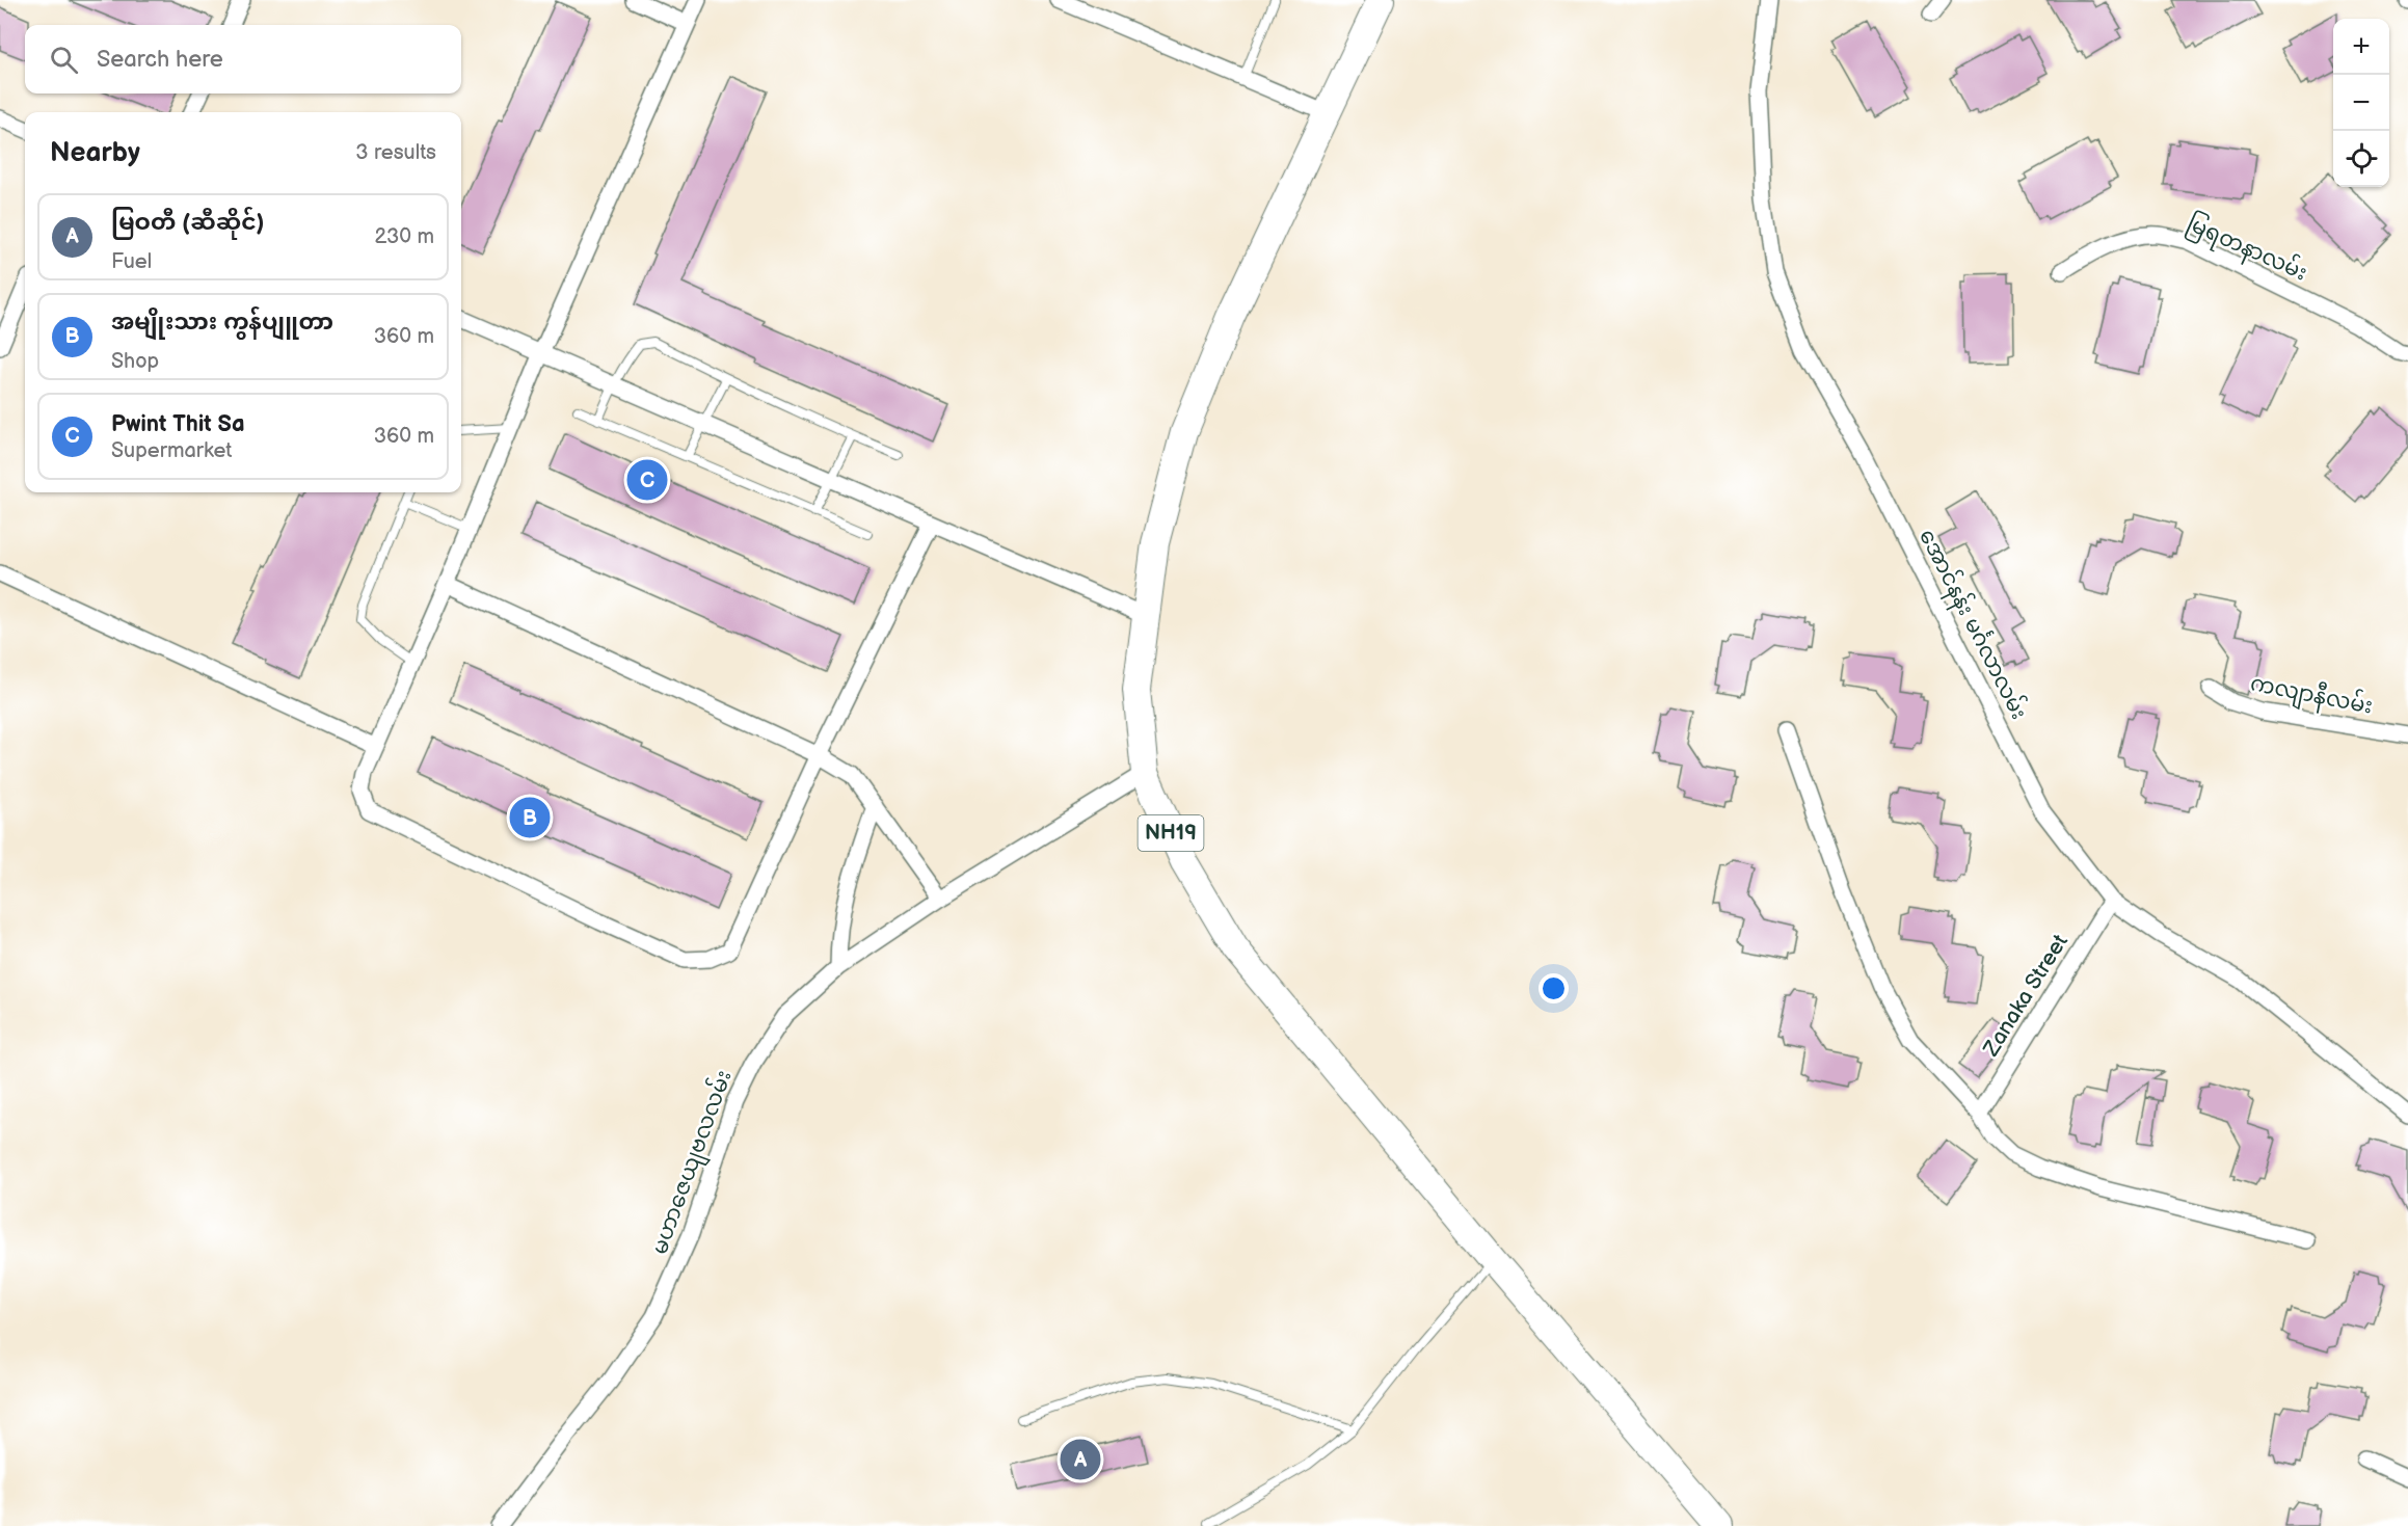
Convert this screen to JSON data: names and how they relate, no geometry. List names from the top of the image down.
{
  "streets": {
    "highway": ["NH19"],
    "street": [
      "မြရတနာလမ်း",
      "အောင်နန်း မင်္ဂလာလမ်း",
      "ကလျာနီလမ်း",
      "Zanaka Street",
      "မဟာဇေယျဗလလမ်း"
    ]
  },
  "crossings": [
    ["အောင်နန်း မင်္ဂလာလမ်း", "Zanaka Street"],
    ["NH19", "မဟာဇေယျဗလလမ်း"]
  ],
  "page": {
    "map_buttons": ["+", "−"],
    "search": "Search here",
    "heading": ["Nearby", "3 results"],
    "list": [
      {
        "mark": "A",
        "name": "မြဝတီ (ဆီဆိုင်)",
        "note": "Fuel",
        "value": "230 m"
      },
      {
        "mark": "B",
        "name": "အမျိုးသား ကွန်ပျူတာ",
        "note": "Shop",
        "value": "360 m"
      },
      {
        "mark": "C",
        "name": "Pwint Thit Sa",
        "note": "Supermarket",
        "value": "360 m"
      }
    ],
    "pins": ["C", "B", "A"]
  }
}
